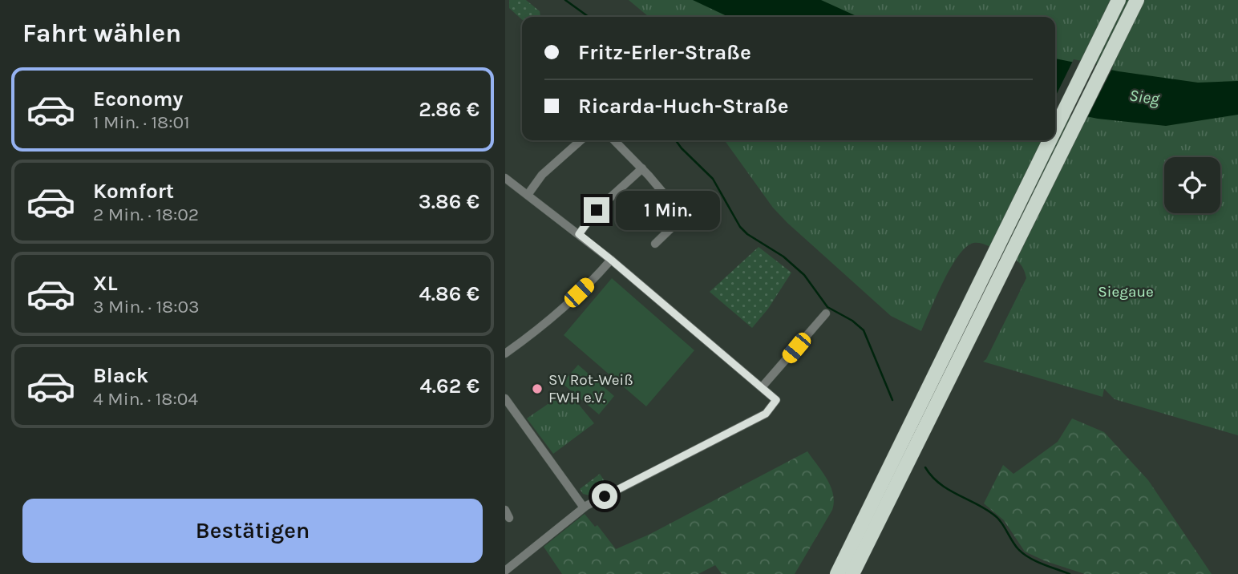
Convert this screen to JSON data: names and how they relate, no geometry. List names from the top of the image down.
{
  "water": ["Sieg"],
  "parks": ["Siegaue"],
  "places": ["SV Rot-Weiß FWH e.V."],
  "page": {
    "heading": "Fahrt wählen",
    "banner": ["Fritz-Erler-Straße", "Ricarda-Huch-Straße"],
    "list": [
      {
        "name": "Economy",
        "note": "1 Min. · 18:01",
        "value": "2.86 €"
      },
      {
        "name": "Komfort",
        "note": "2 Min. · 18:02",
        "value": "3.86 €"
      },
      {
        "name": "XL",
        "note": "3 Min. · 18:03",
        "value": "4.86 €"
      },
      {
        "name": "Black",
        "note": "4 Min. · 18:04",
        "value": "4.62 €"
      }
    ],
    "bubble": "1 Min.",
    "buttons": "Bestätigen"
  }
}
